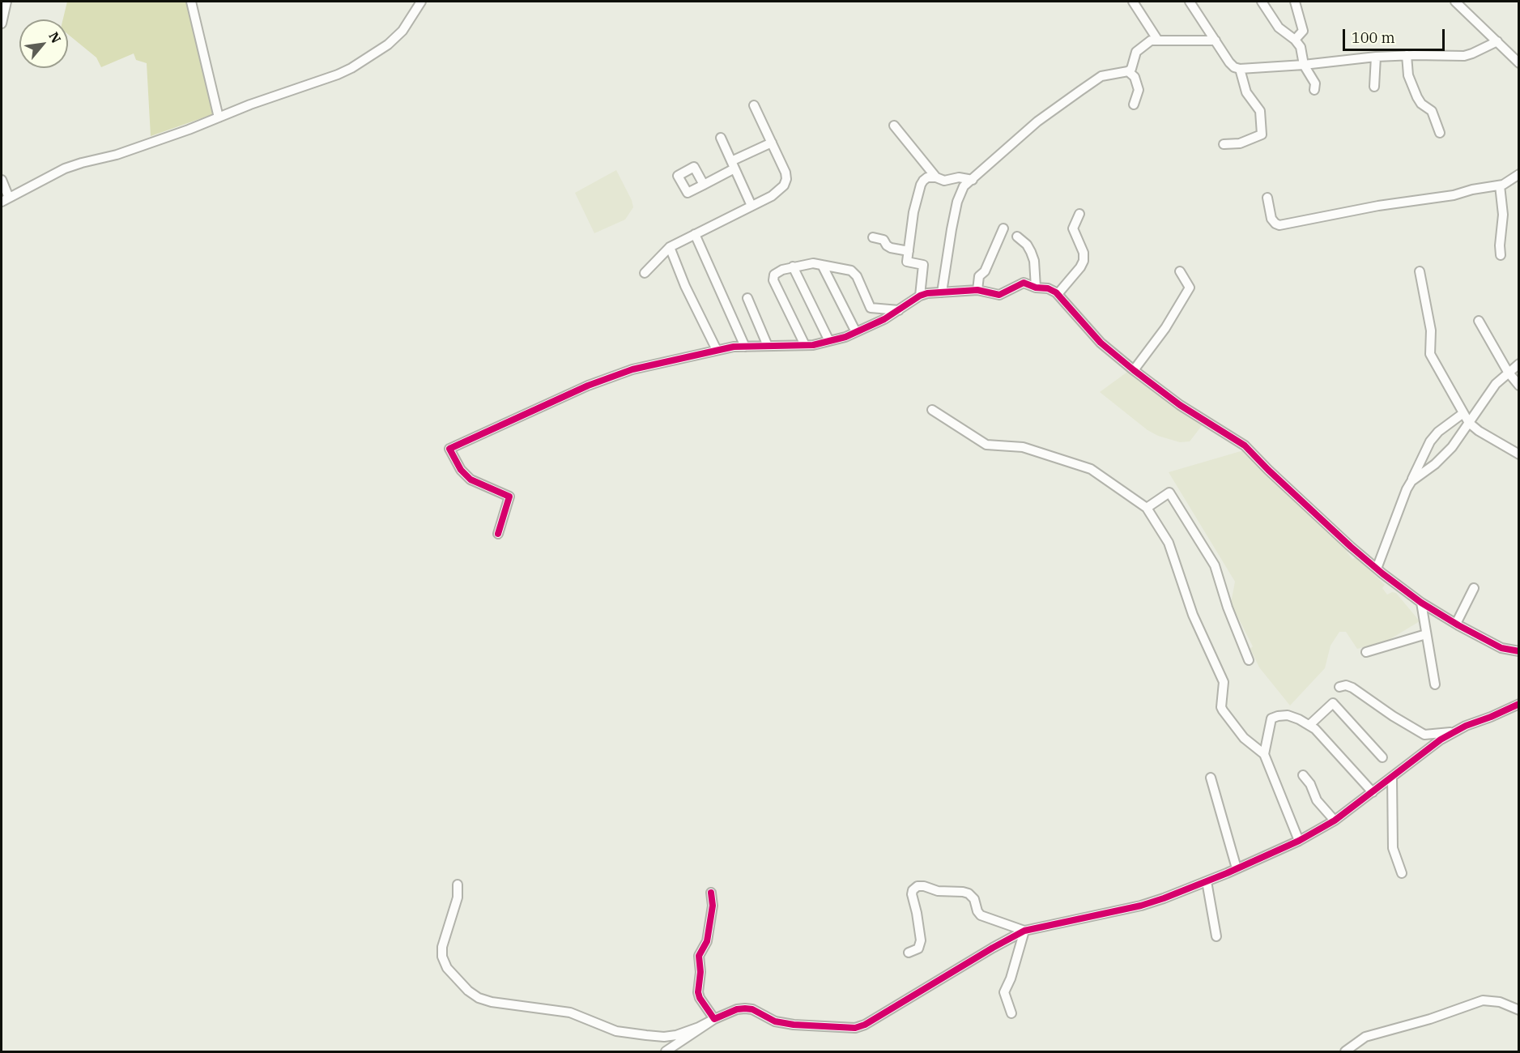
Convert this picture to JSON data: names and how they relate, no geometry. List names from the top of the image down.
{
  "scale_bar": "100 m",
  "north": "top right"
}
